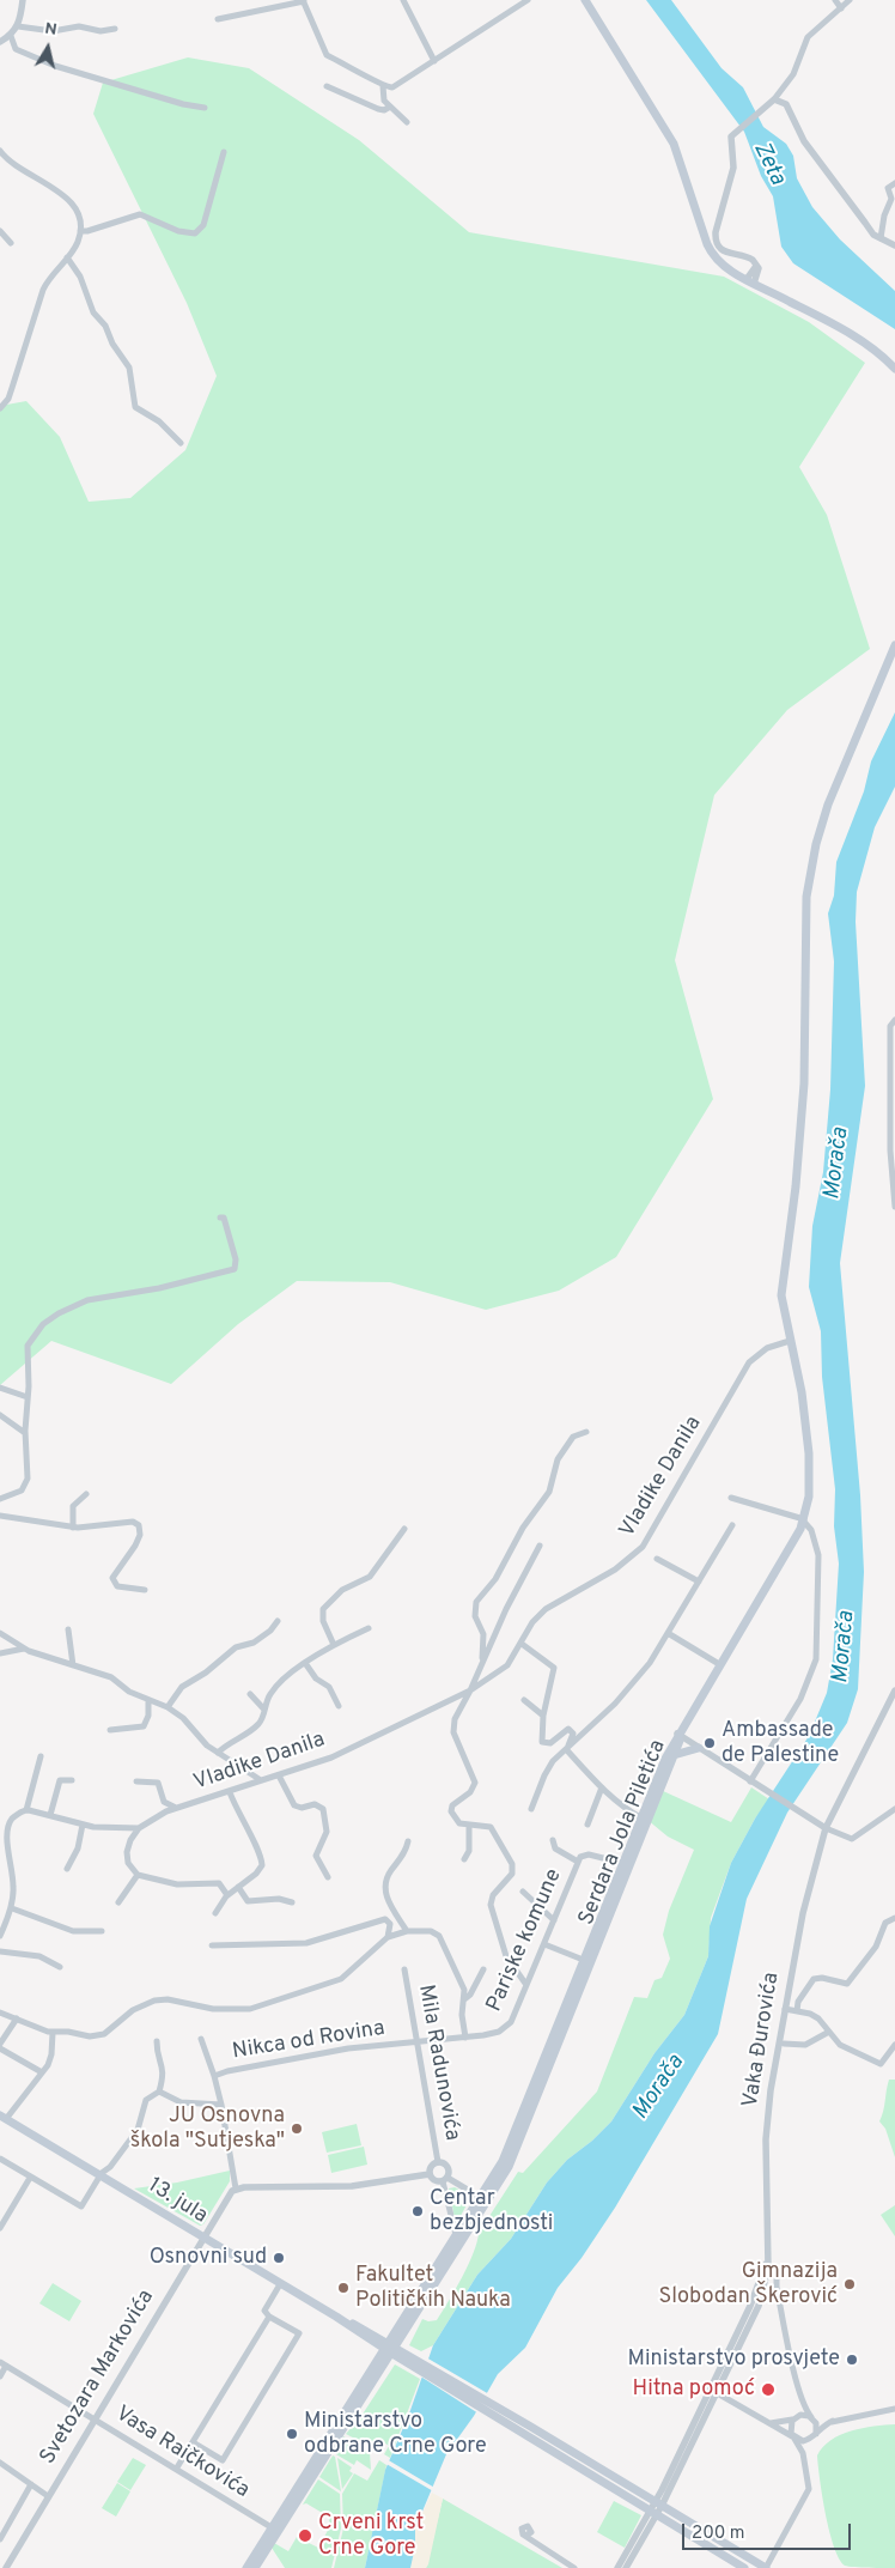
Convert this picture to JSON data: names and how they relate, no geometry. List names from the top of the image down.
{
  "streets": {
    "main road": ["Serdara Jola Piletića", "13. jula"],
    "street": [
      "Vladike Danila",
      "Pariske komune",
      "Vaka Đurovića",
      "Nikca od Rovina",
      "Mila Radunovića",
      "Svetozara Markovića",
      "Vasa Raičkovića"
    ]
  },
  "crossings": [
    ["Vladike Danila", "Serdara Jola Piletića"],
    ["Serdara Jola Piletića", "Pariske komune"],
    ["Serdara Jola Piletića", "13. jula"],
    ["Pariske komune", "Nikca od Rovina"],
    ["Pariske komune", "Mila Radunovića"],
    ["Vaka Đurovića", "13. jula"],
    ["Nikca od Rovina", "Mila Radunovića"],
    ["Nikca od Rovina", "Svetozara Markovića"],
    ["13. jula", "Svetozara Markovića"],
    ["Svetozara Markovića", "Vasa Raičkovića"]
  ],
  "water": ["Zeta", "Morača"],
  "places": [
    "Ambassade de Palestine",
    "JU Osnovna škola \"Sutjeska\"",
    "Centar bezbjednosti",
    "Osnovni sud",
    "Gimnazija Slobodan Škerović",
    "Fakultet Političkih Nauka",
    "Ministarstvo prosvjete",
    "Hitna pomoć",
    "Ministarstvo odbrane Crne Gore",
    "Crveni krst Crne Gore"
  ],
  "scale_bar": "200 m",
  "north": "top"
}
